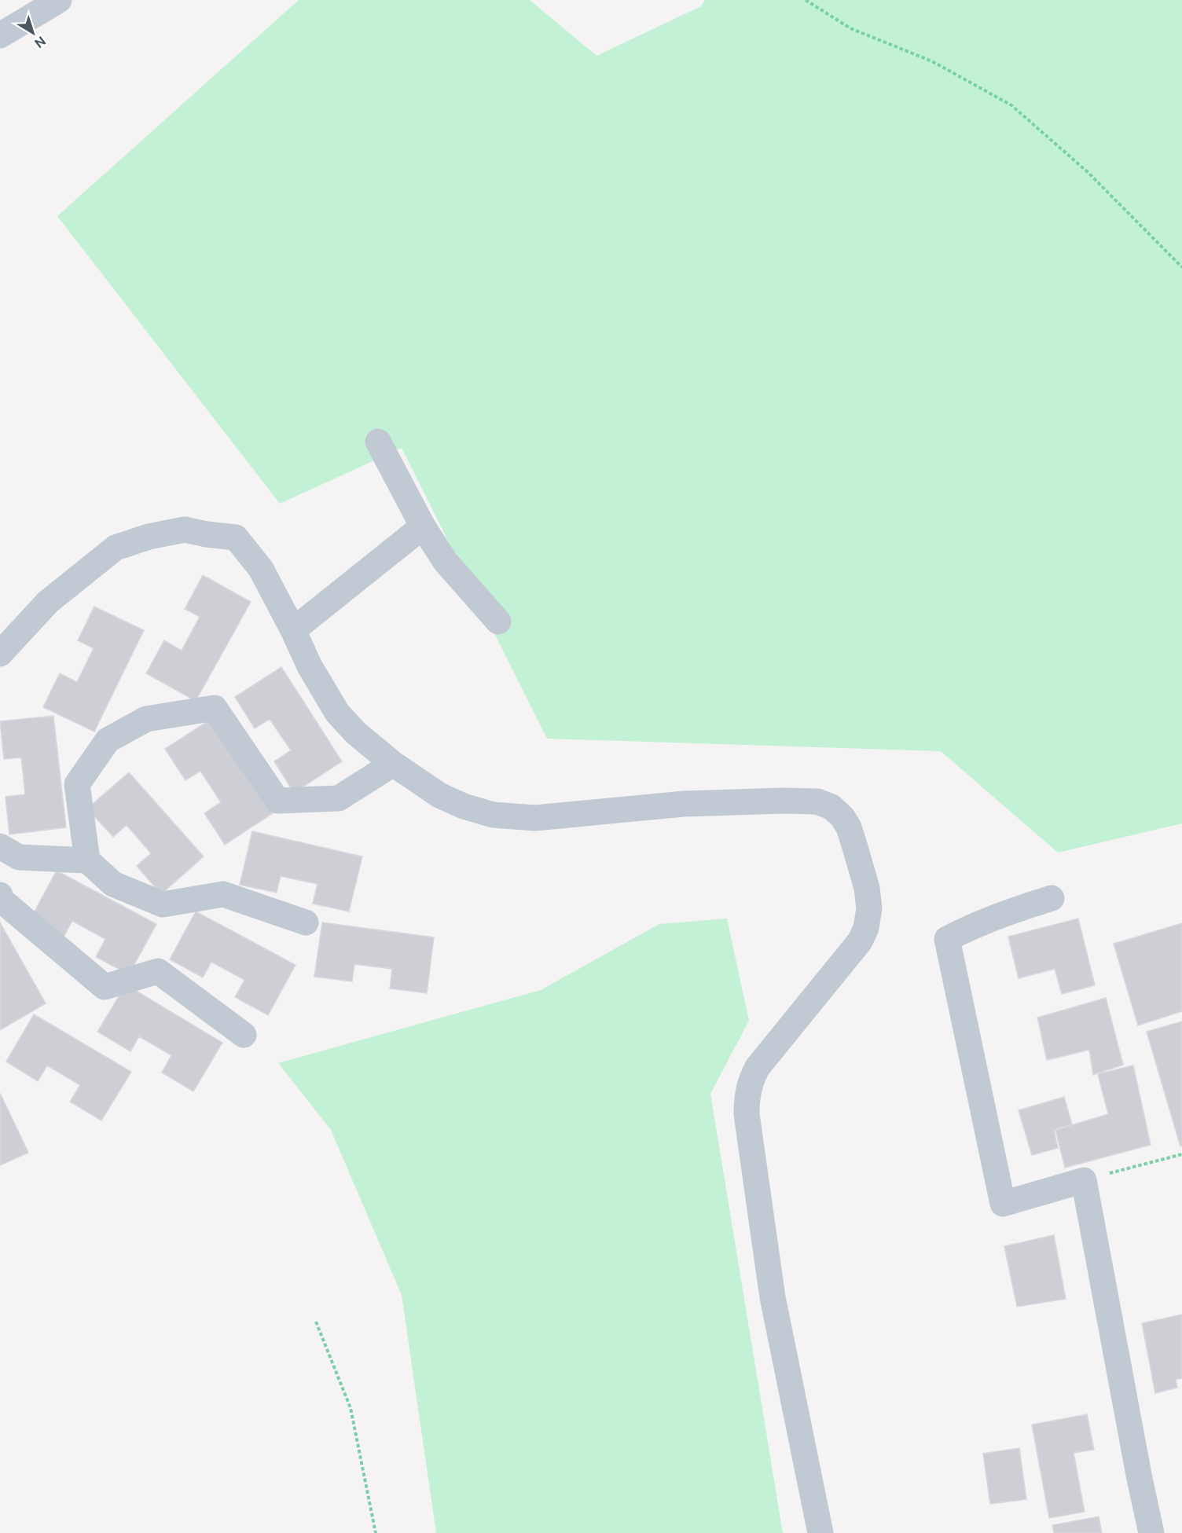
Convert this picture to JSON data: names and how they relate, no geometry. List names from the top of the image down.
{
  "north": "bottom right"
}
